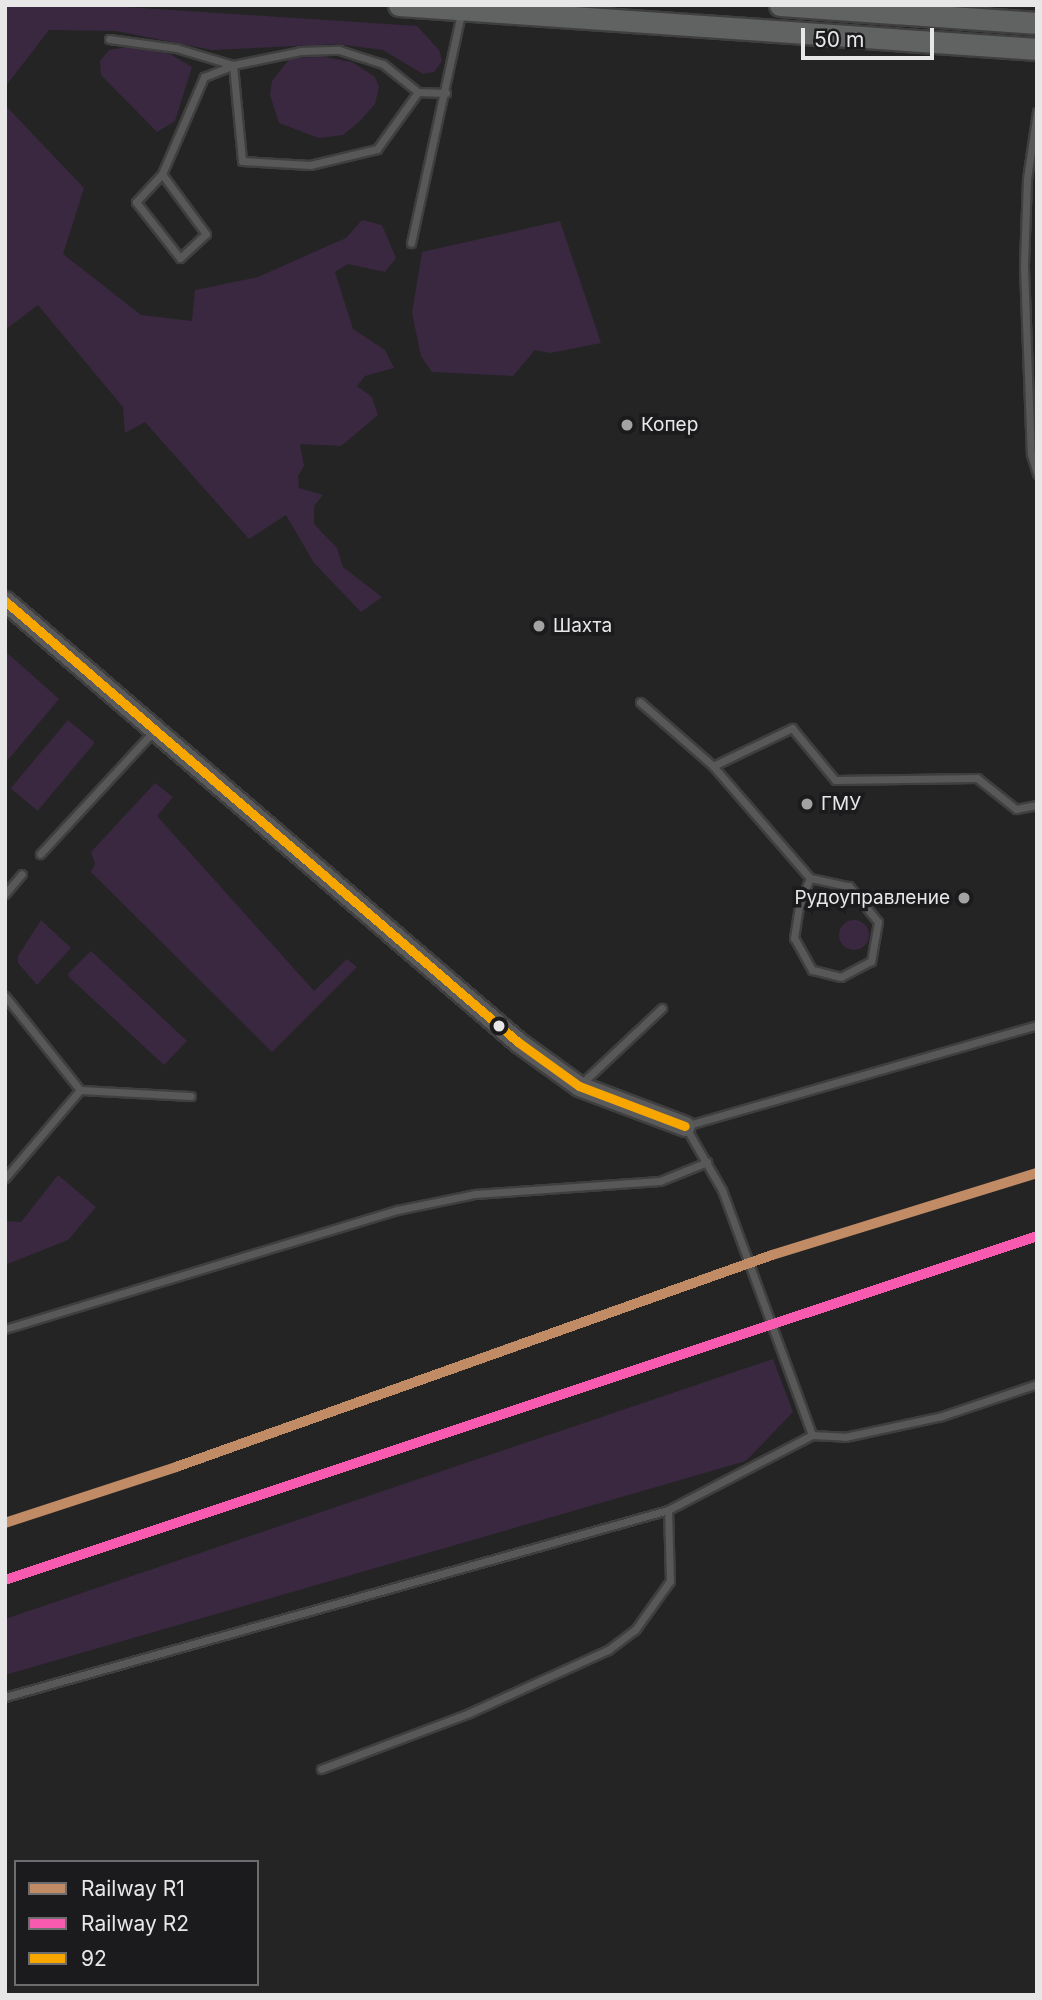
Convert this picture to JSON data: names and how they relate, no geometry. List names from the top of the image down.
{
  "places": [
    "Копер",
    "Шахта",
    "ГМУ",
    "Рудоуправление"
  ],
  "lines": ["transit line 92", "rail line R1", "rail line R2"],
  "legend": ["Railway R1", "Railway R2", "92"],
  "scale_bar": "50 m"
}
